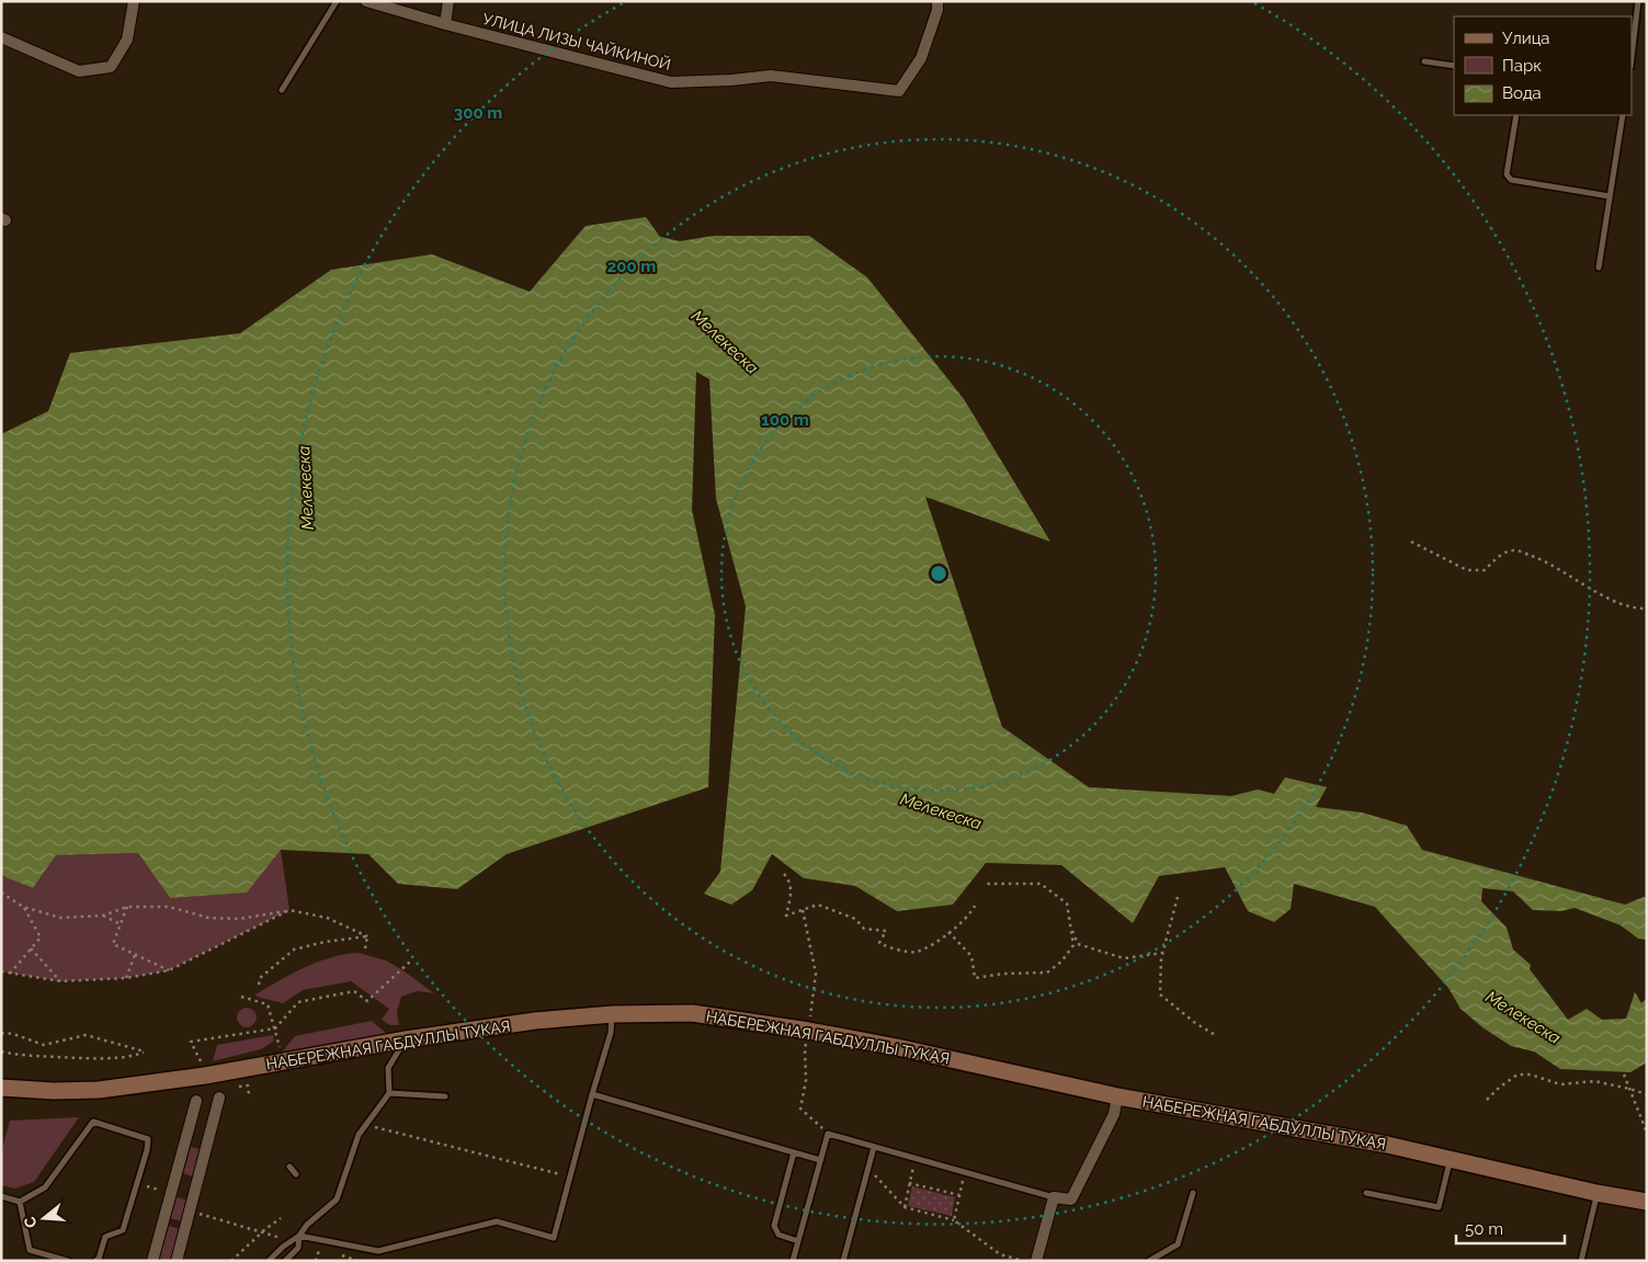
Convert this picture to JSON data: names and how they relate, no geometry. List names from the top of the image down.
{
  "streets": {
    "main road": ["НАБЕРЕЖНАЯ ГАБДУЛЛЫ ТУКАЯ"],
    "street": ["УЛИЦА ЛИЗЫ ЧАЙКИНОЙ"]
  },
  "water": ["Мелекеска"],
  "legend": ["Улица", "Парк", "Вода"],
  "scale_bar": "50 m",
  "north": "left",
  "rings": ["300 m", "200 m", "100 m"]
}
